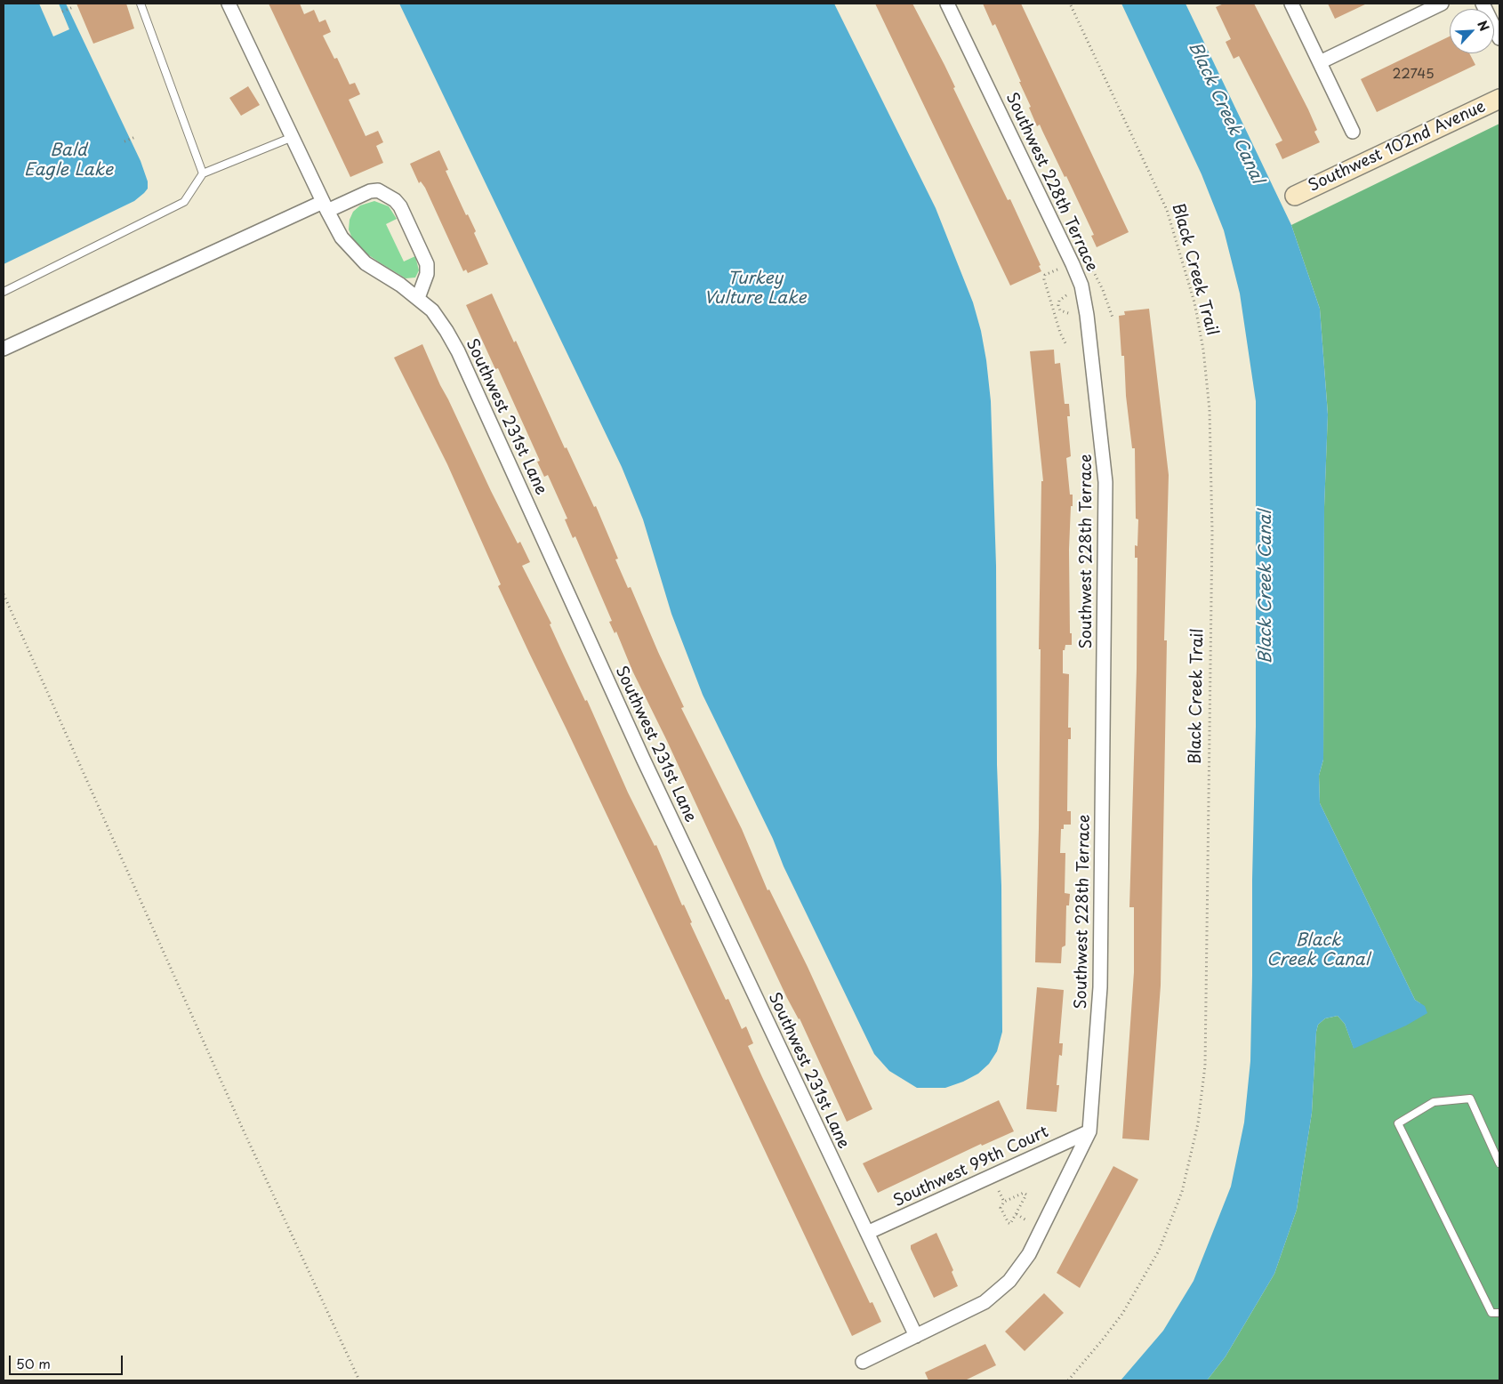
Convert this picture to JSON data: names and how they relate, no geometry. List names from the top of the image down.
{
  "streets": {
    "street": [
      "Southwest 102nd Avenue",
      "Southwest 228th Terrace",
      "Southwest 231st Lane",
      "Southwest 99th Court"
    ],
    "path": ["Black Creek Trail"]
  },
  "crossings": [
    ["Southwest 228th Terrace", "Southwest 99th Court"],
    ["Southwest 231st Lane", "Southwest 99th Court"]
  ],
  "water": ["Black Creek Canal", "Bald Eagle Lake", "Turkey Vulture Lake"],
  "house_numbers": ["22745"],
  "scale_bar": "50 m",
  "north": "top right"
}
